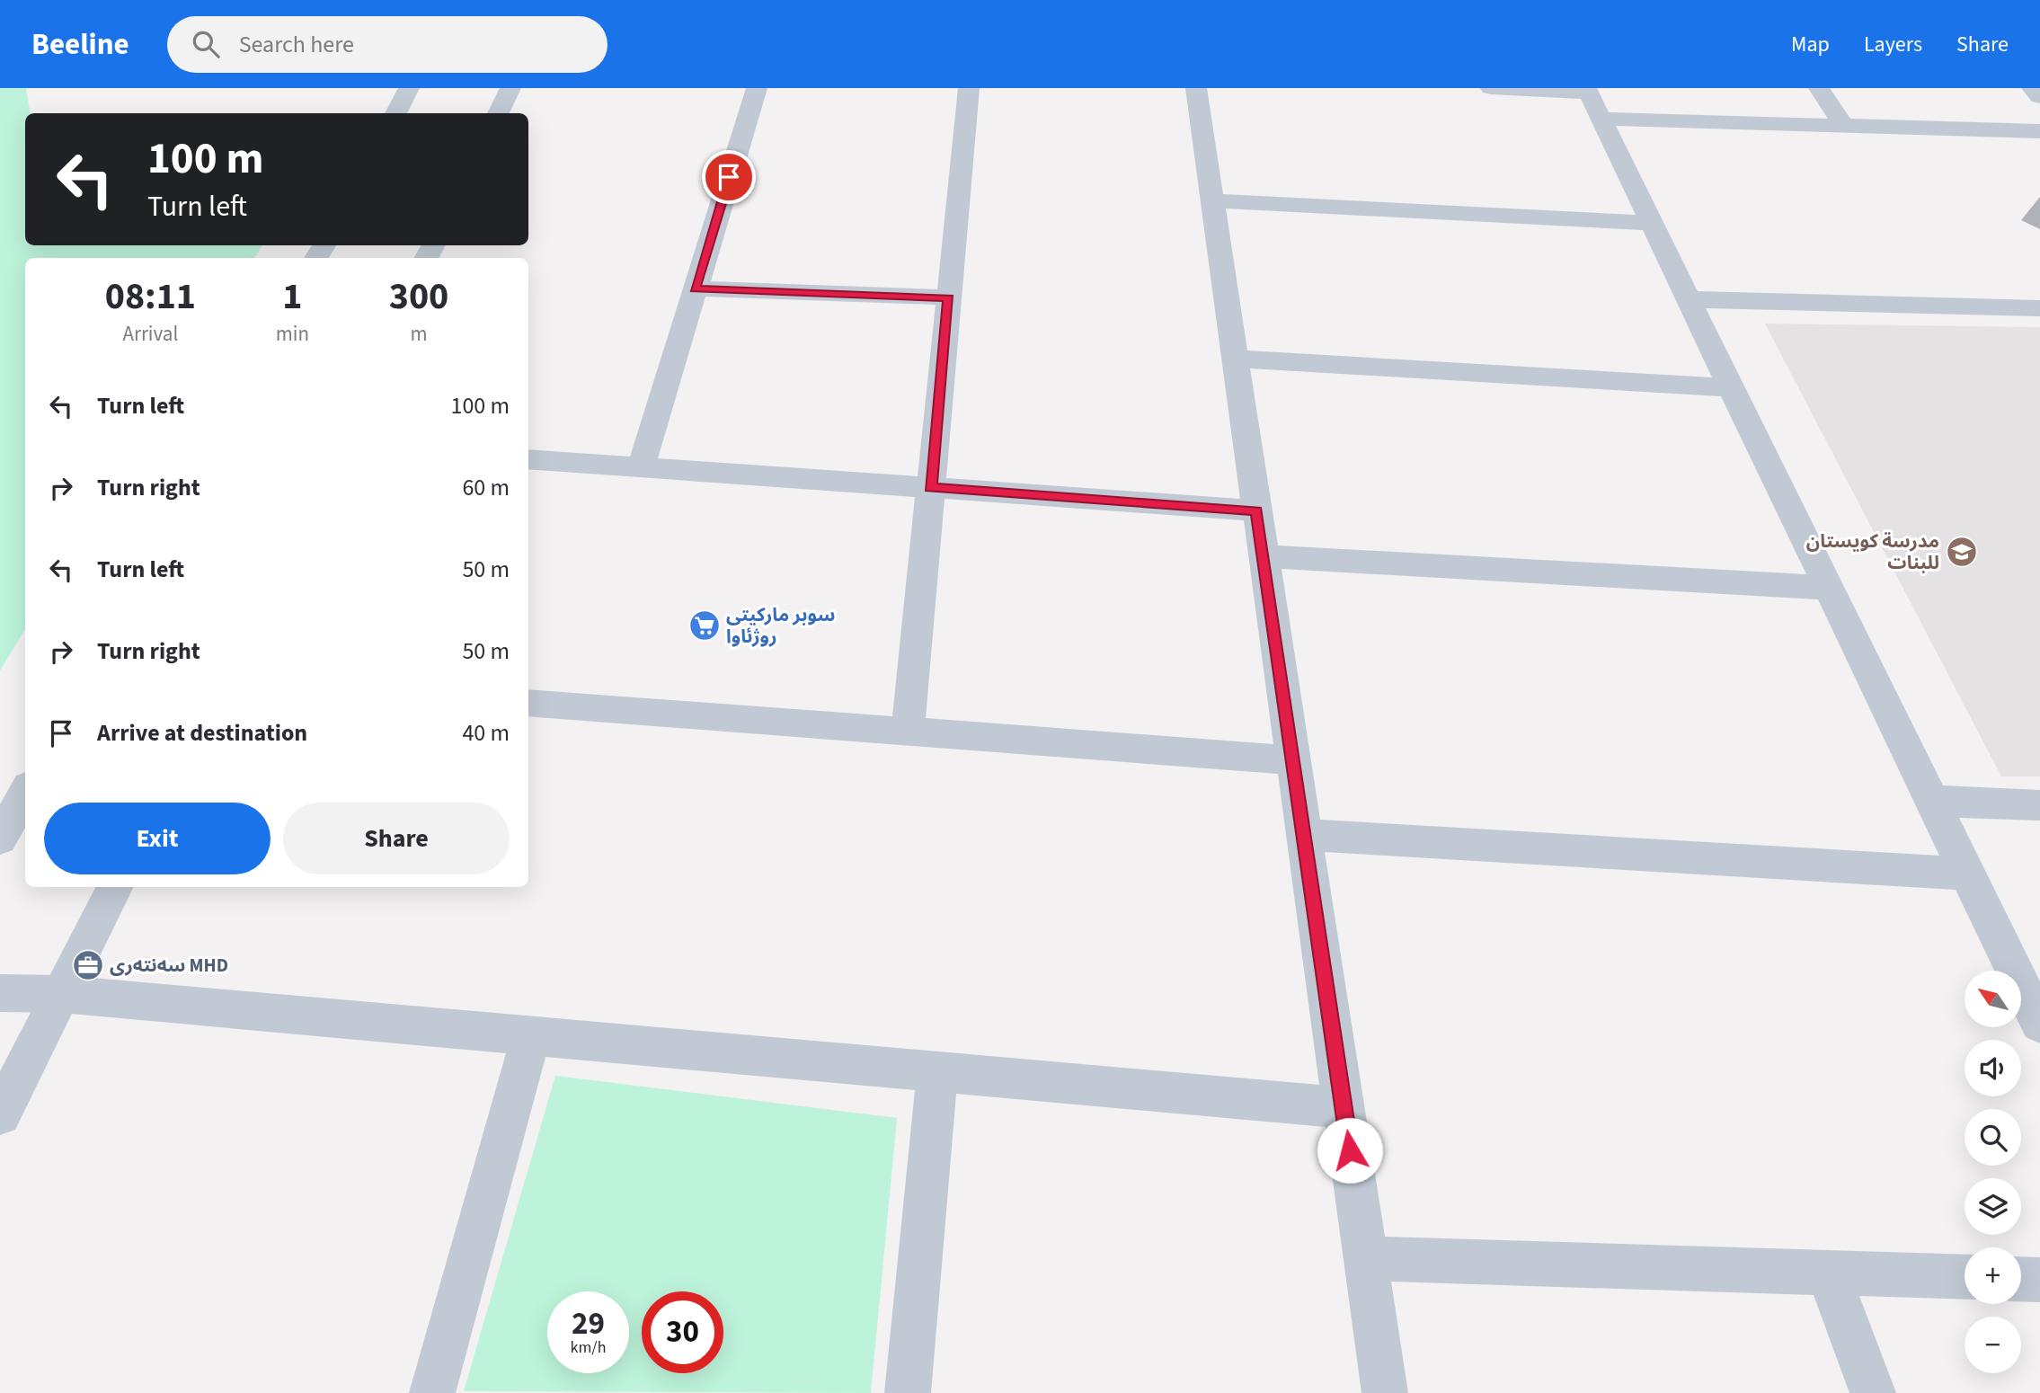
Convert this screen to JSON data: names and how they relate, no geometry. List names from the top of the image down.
{
  "places": {
    "school or university": ["مدرسة كويستان للبنات"],
    "supermarket": ["سوبر ماركيتى روژئاوا"],
    "office": ["سەنتەری MHD"]
  },
  "north": "top left",
  "page": {
    "header": "Beeline",
    "search": "Search here",
    "nav": ["Map", "Layers", "Share"],
    "turn": ["100 m", "Turn left"],
    "eta": [
      "08:11",
      "Arrival",
      "1",
      "min",
      "300",
      "m"
    ],
    "list": [
      {
        "name": "Turn left",
        "value": "100 m"
      },
      {
        "name": "Turn right",
        "value": "60 m"
      },
      {
        "name": "Turn left",
        "value": "50 m"
      },
      {
        "name": "Turn right",
        "value": "50 m"
      },
      {
        "name": "Arrive at destination",
        "value": "40 m"
      }
    ],
    "buttons": ["Exit", "Share"],
    "map_buttons": ["+", "−"],
    "speed": "29 km/h",
    "limit": "30"
  }
}
